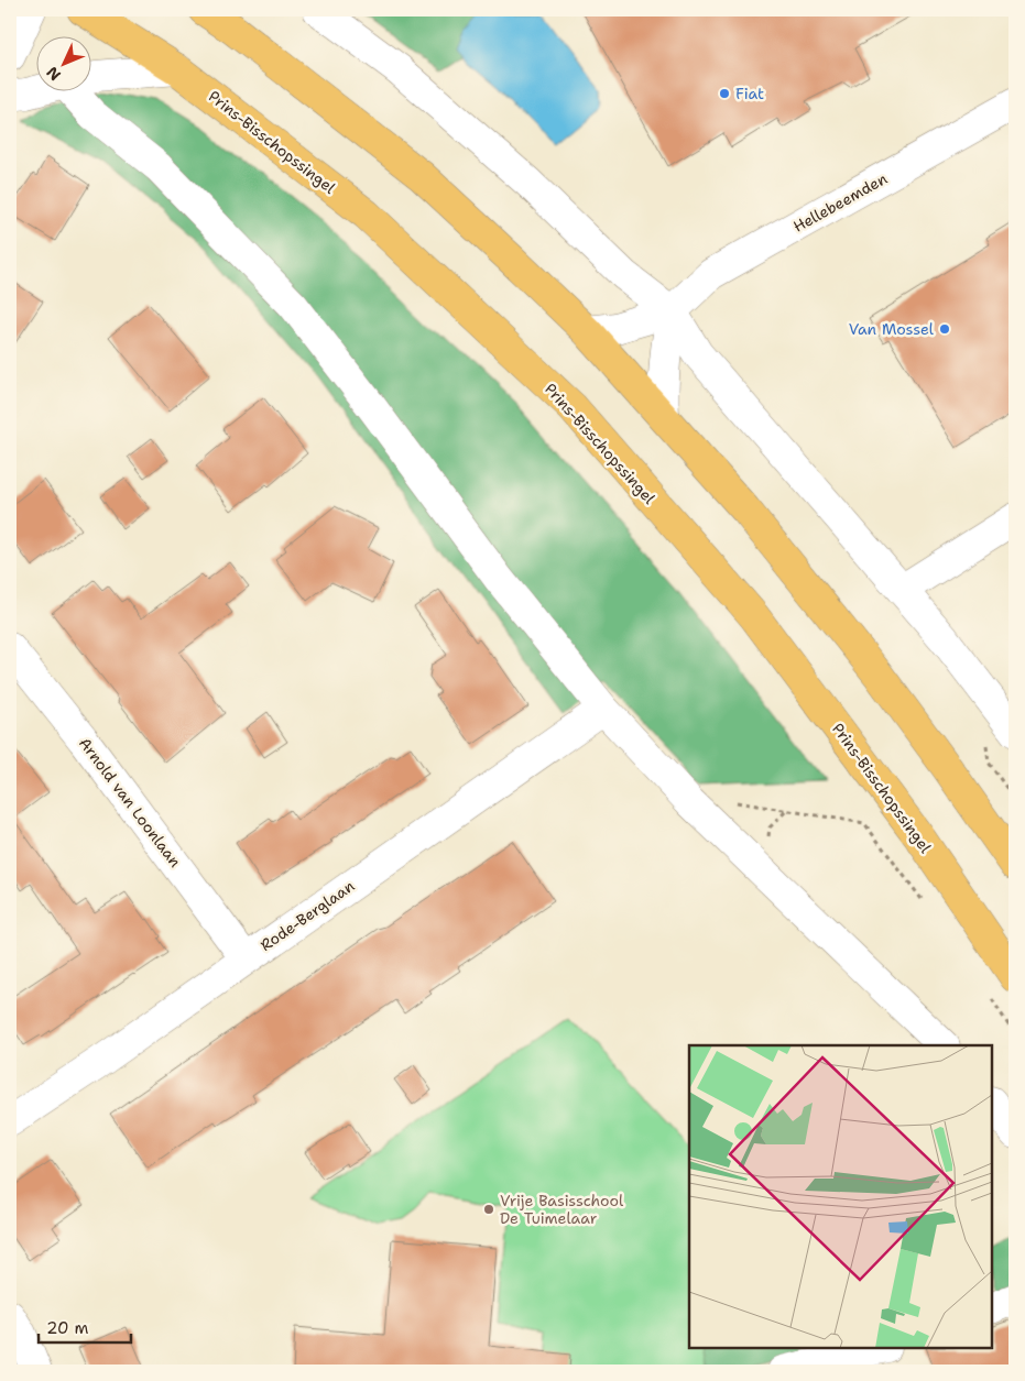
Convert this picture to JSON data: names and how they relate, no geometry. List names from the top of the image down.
{
  "streets": {
    "highway": ["Prins-Bisschopssingel"],
    "street": ["Hellebeemden", "Arnold van Loonlaan", "Rode-Berglaan"]
  },
  "crossings": [
    ["Arnold van Loonlaan", "Rode-Berglaan"]
  ],
  "places": ["Fiat", "Van Mossel", "Vrije Basisschool De Tuimelaar"],
  "scale_bar": "20 m",
  "north": "bottom left"
}
